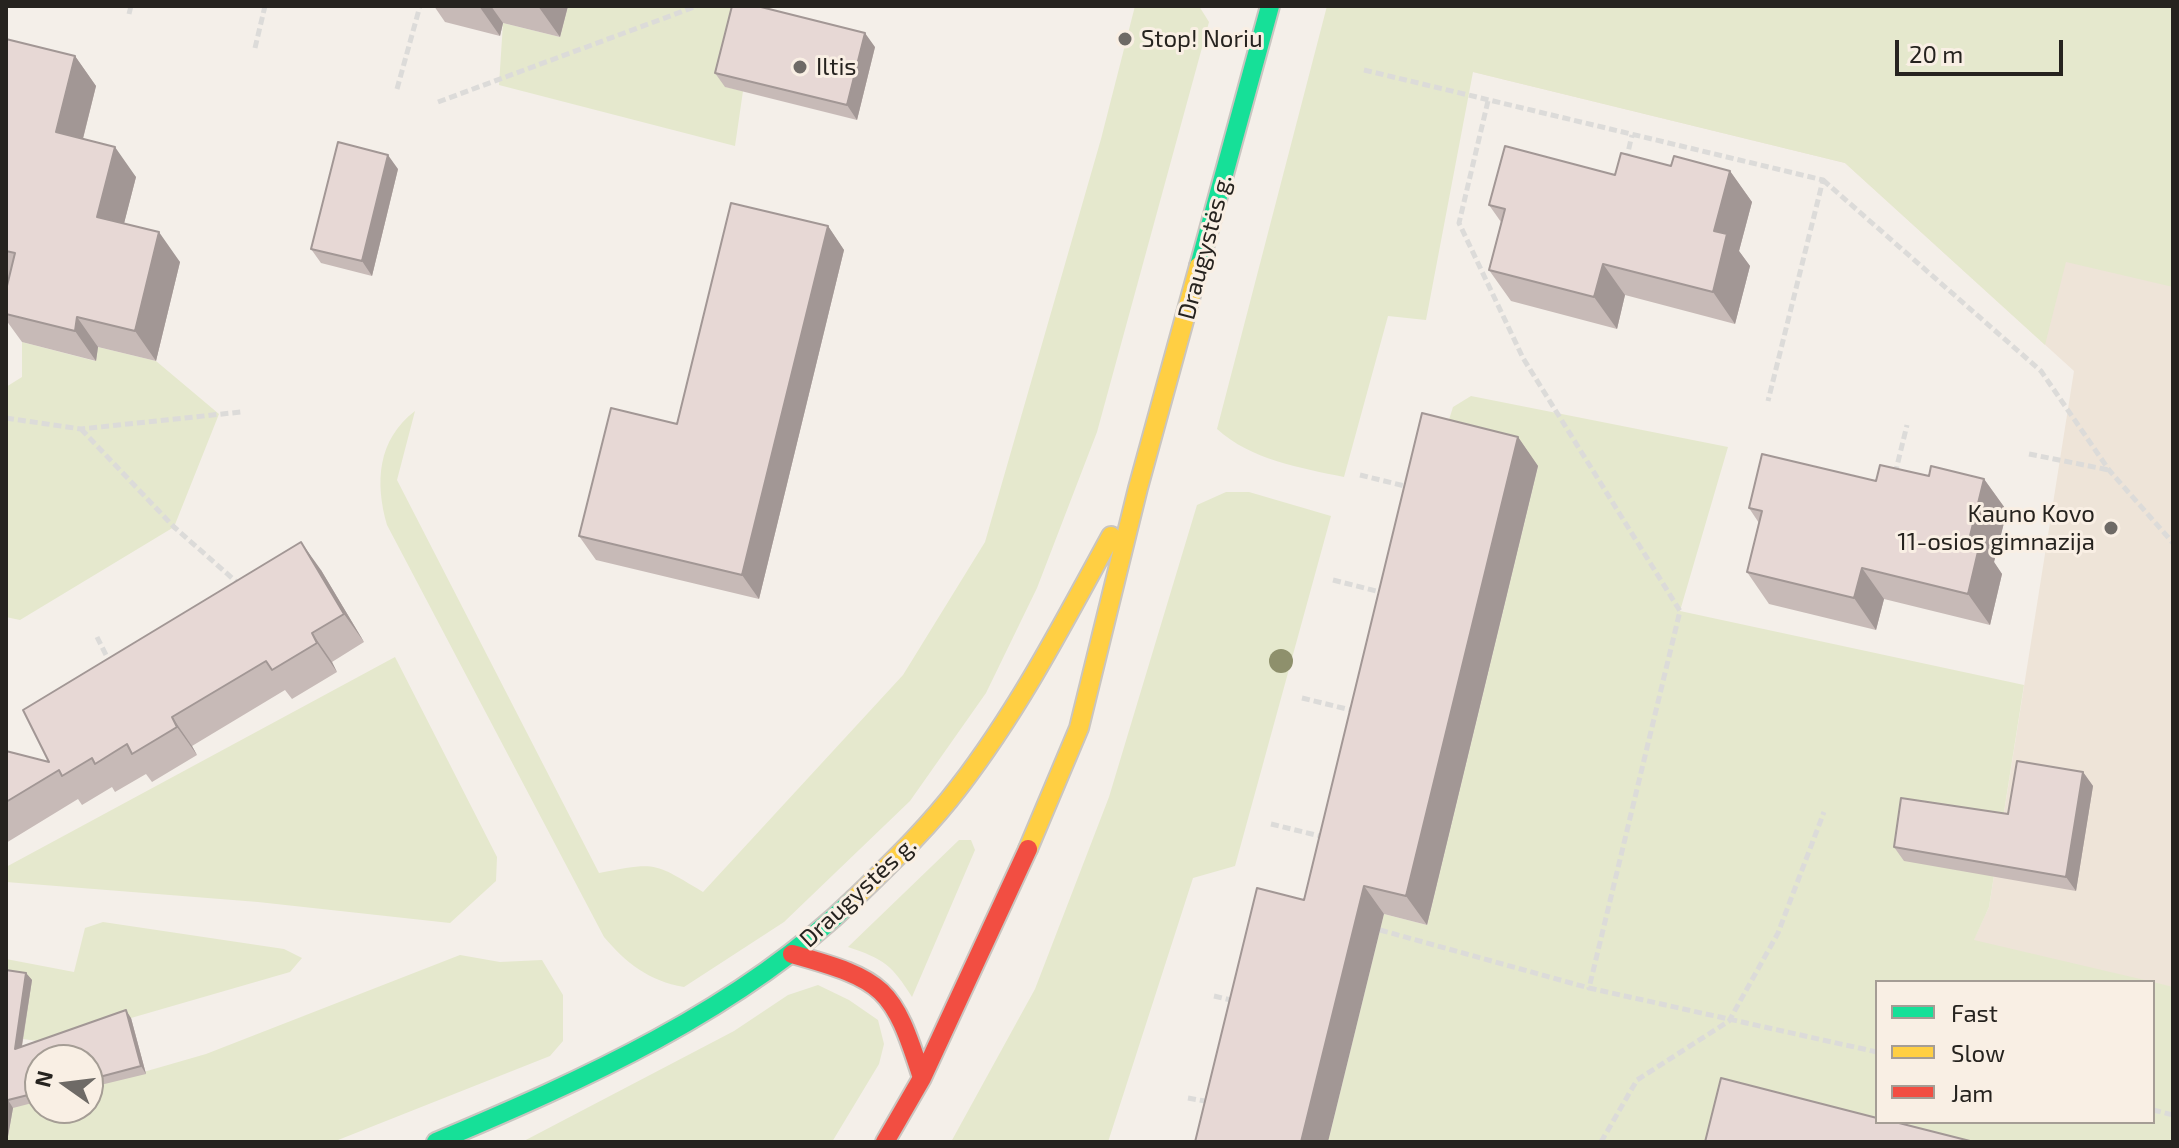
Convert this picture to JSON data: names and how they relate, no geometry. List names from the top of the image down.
{
  "streets": {
    "main road": ["Draugystės g."]
  },
  "places": ["Stop! Noriu", "Iltis", "Kauno Kovo 11-osios gimnazija"],
  "legend": ["Fast", "Slow", "Jam"],
  "scale_bar": "20 m",
  "north": "left"
}
